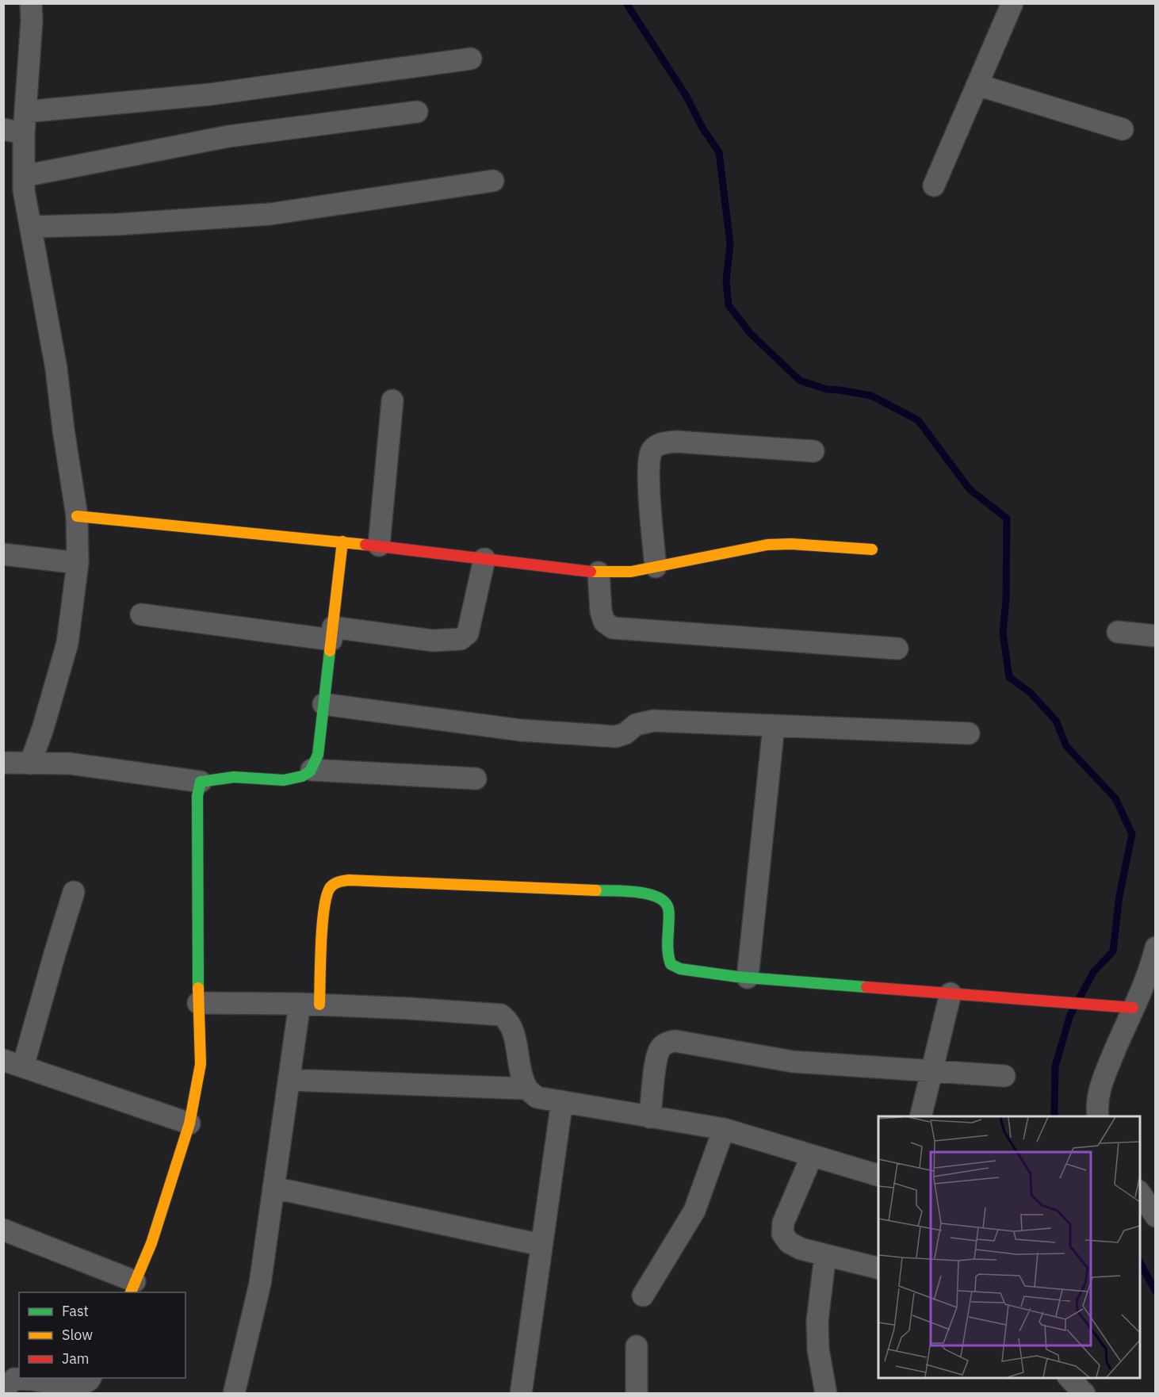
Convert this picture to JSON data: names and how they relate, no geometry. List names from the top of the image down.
{
  "legend": ["Fast", "Slow", "Jam"]
}
